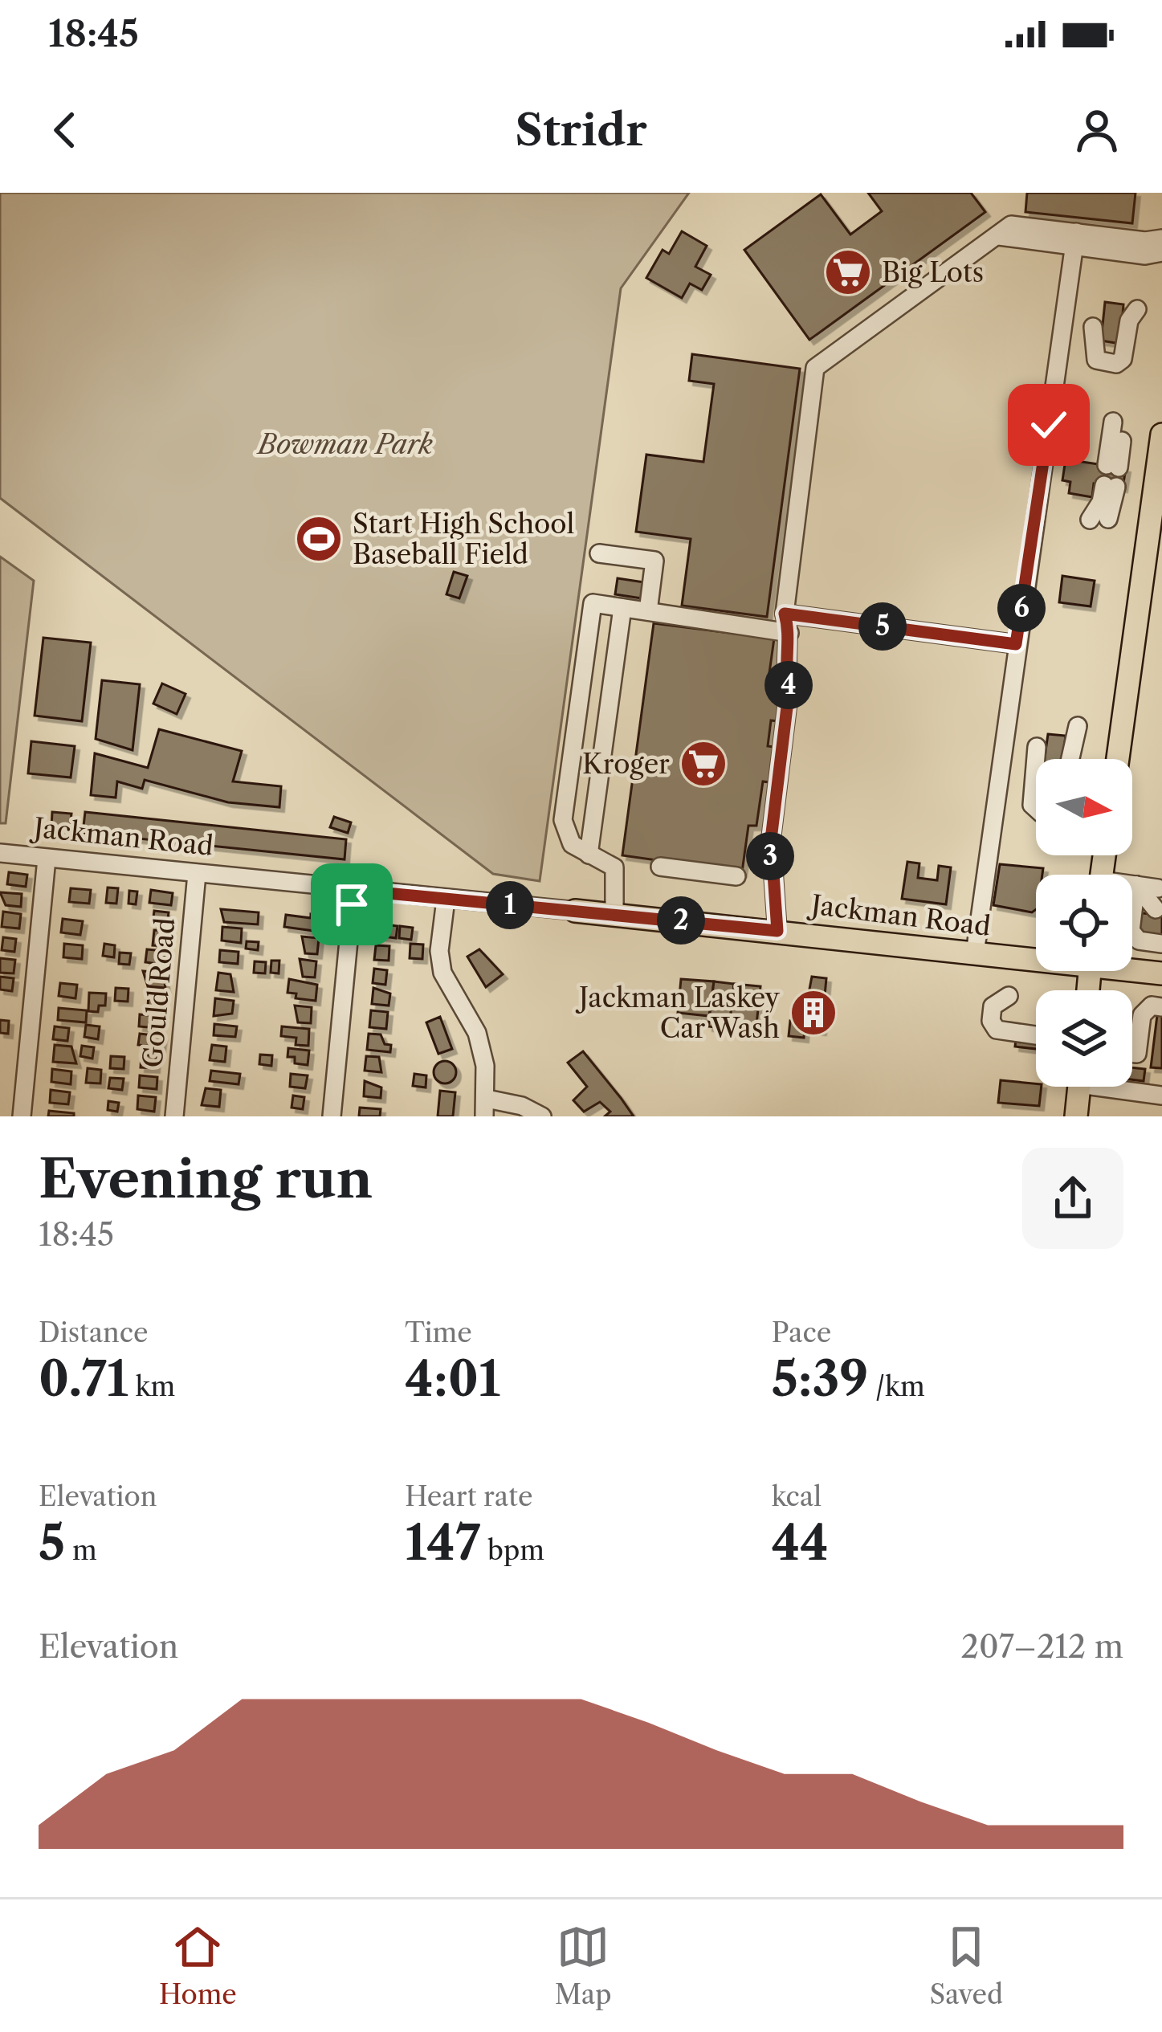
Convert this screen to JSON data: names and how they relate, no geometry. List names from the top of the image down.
{
  "streets": {
    "main road": ["Jackman Road"],
    "street": ["Gould Road"]
  },
  "crossings": [
    ["Jackman Road", "Gould Road"]
  ],
  "parks": ["Bowman Park"],
  "places": {
    "supermarket": ["Big Lots", "Kroger"],
    "sports": ["Start High School Baseball Field"],
    "building": ["Jackman Laskey Car Wash"]
  },
  "north": "right",
  "page": {
    "status": "18:45",
    "header": "Stridr",
    "pins": [
      "6",
      "5",
      "4",
      "3",
      "1",
      "2"
    ],
    "heading": ["Evening run", "18:45"],
    "stats": [
      ["Distance", "0.71 km"],
      ["Time", "4:01"],
      ["Pace", "5:39 /km"],
      ["Elevation", "5 m"],
      ["Heart rate", "147 bpm"],
      ["kcal", "44"]
    ],
    "chart": ["Elevation", "207–212 m"],
    "tabs": ["Home", "Map", "Saved"]
  }
}
